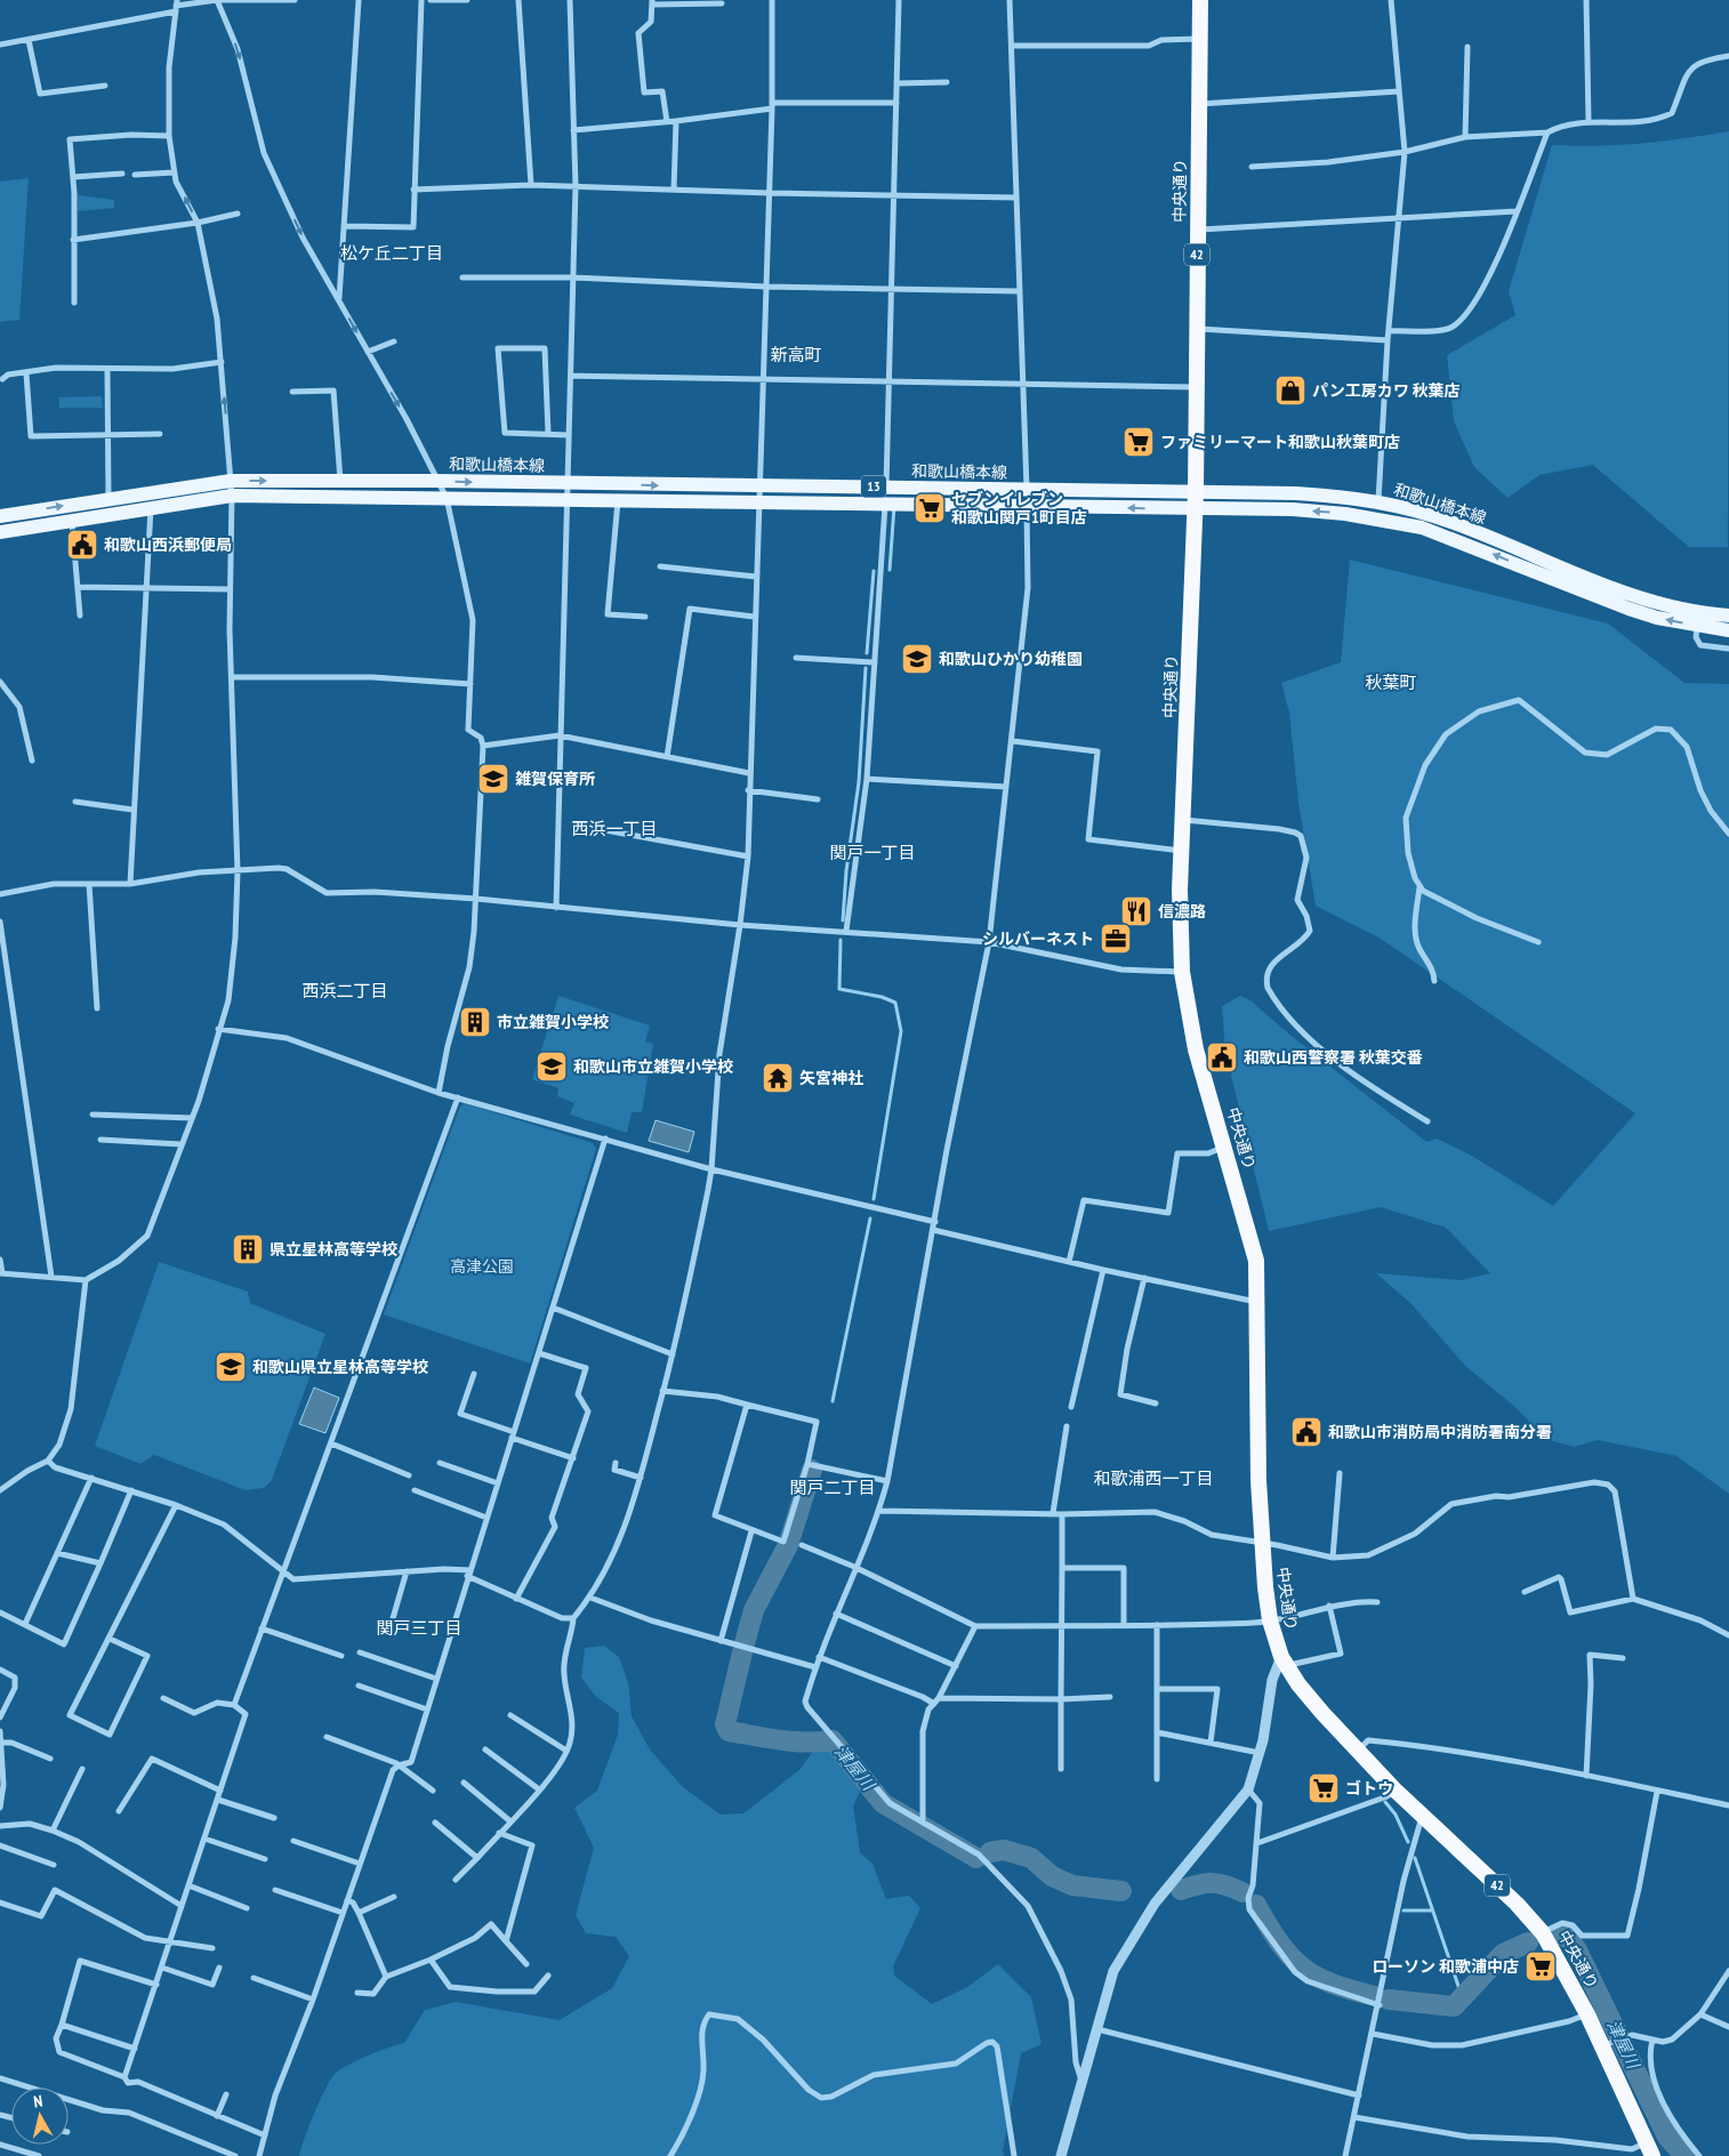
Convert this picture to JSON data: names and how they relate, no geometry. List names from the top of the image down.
{
  "streets": {
    "highway": ["中央通り", "42"],
    "main road": ["和歌山橋本線", "13"]
  },
  "crossings": [
    ["中央通り", "和歌山橋本線"]
  ],
  "districts": [
    "松ケ丘二丁目",
    "新高町",
    "秋葉町",
    "西浜一丁目",
    "関戸一丁目",
    "西浜二丁目",
    "和歌浦西一丁目",
    "関戸二丁目",
    "関戸三丁目"
  ],
  "water": ["津屋川"],
  "parks": ["高津公園"],
  "places": {
    "shop": ["パン工房カワ 秋葉店"],
    "supermarket": [
      "ファミリーマート和歌山秋葉町店",
      "セブンイレブン 和歌山関戸1町目店",
      "ゴトウ",
      "ローソン 和歌浦中店"
    ],
    "public building": ["和歌山西浜郵便局", "和歌山西警察署 秋葉交番", "和歌山市消防局中消防署南分署"],
    "school or university": [
      "和歌山ひかり幼稚園",
      "雑賀保育所",
      "和歌山市立雑賀小学校",
      "和歌山県立星林高等学校"
    ],
    "restaurant": ["信濃路"],
    "office": ["シルバーネスト"],
    "building": ["市立雑賀小学校", "県立星林高等学校"],
    "temple": ["矢宮神社"]
  },
  "north": "top"
}
